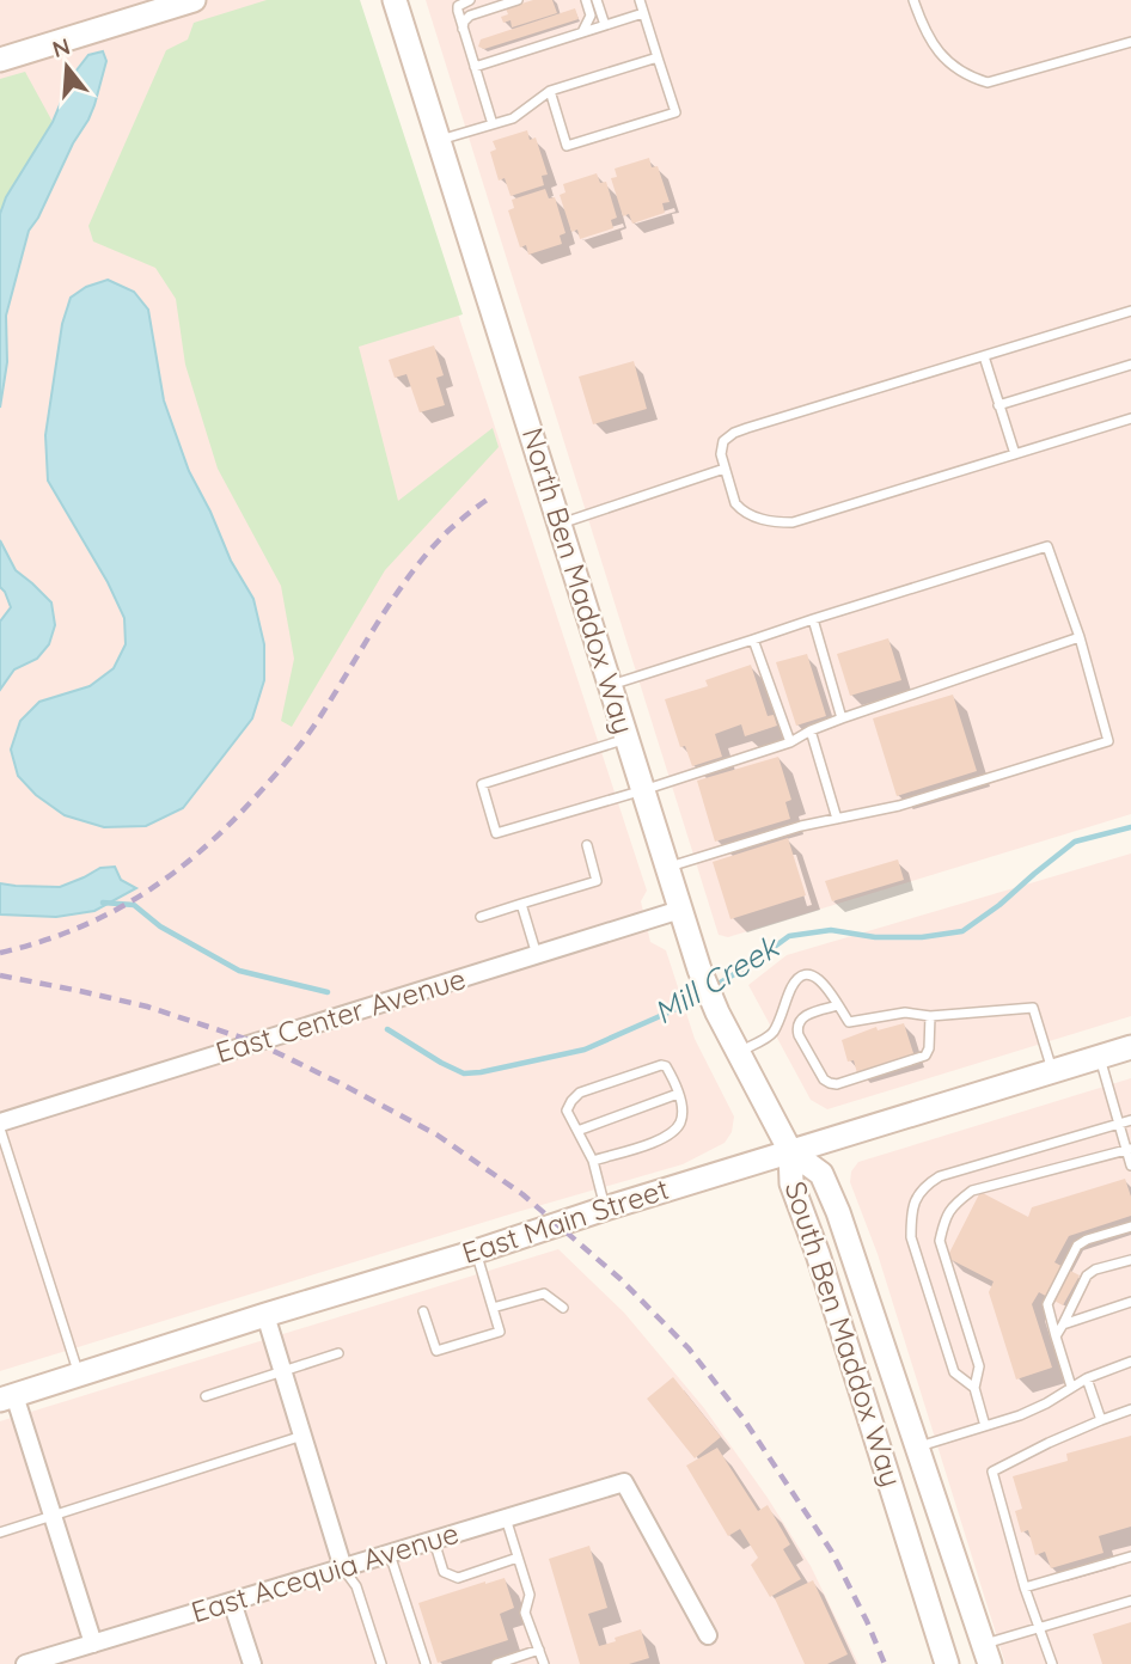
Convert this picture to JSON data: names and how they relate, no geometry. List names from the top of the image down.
{
  "streets": {
    "main road": ["North Ben Maddox Way", "East Main Street", "South Ben Maddox Way"],
    "street": ["East Center Avenue", "East Acequia Avenue"]
  },
  "crossings": [
    ["North Ben Maddox Way", "East Center Avenue"],
    ["North Ben Maddox Way", "East Main Street"],
    ["North Ben Maddox Way", "South Ben Maddox Way"],
    ["East Main Street", "South Ben Maddox Way"]
  ],
  "water": ["Mill Creek"],
  "north": "top"
}
